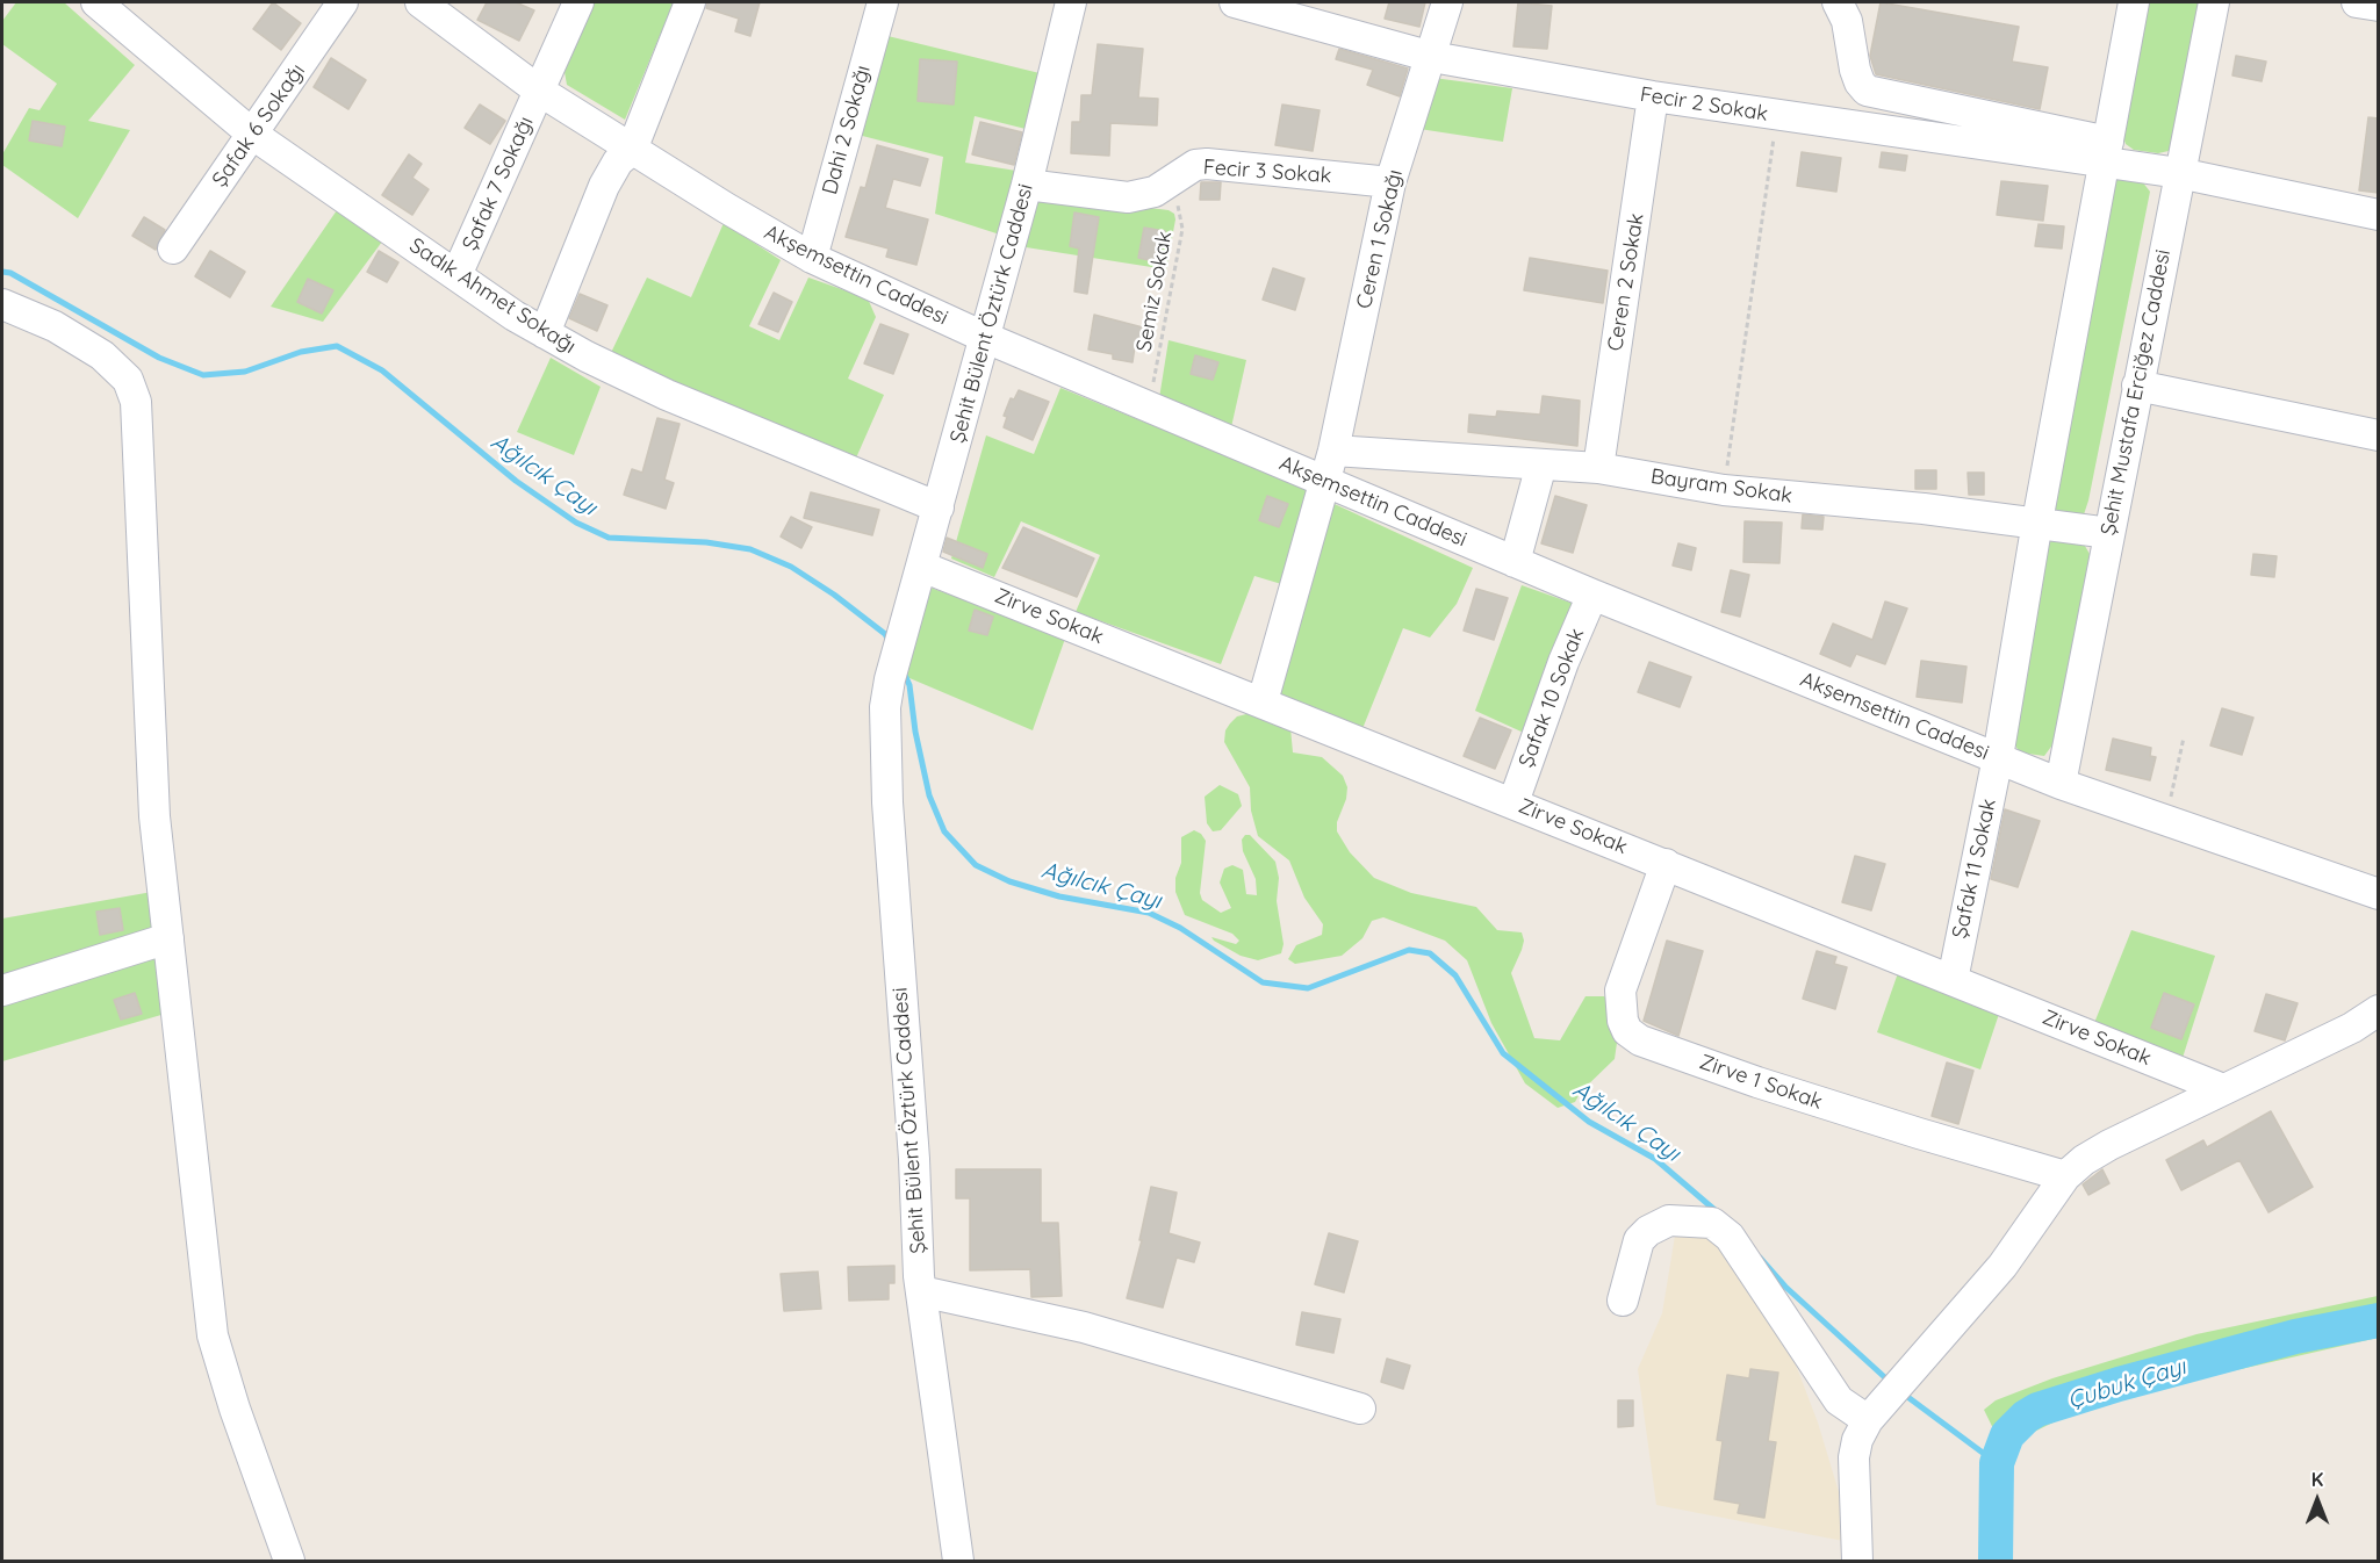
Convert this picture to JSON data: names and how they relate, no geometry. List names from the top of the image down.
{
  "streets": {
    "street": [
      "Fecir 2 Sokak",
      "Şafak 6 Sokağı",
      "Dahi 2 Sokağı",
      "Fecir 3 Sokak",
      "Şafak 7 Sokağı",
      "Ceren 1 Sokağı",
      "Akşemsettin Caddesi",
      "Ceren 2 Sokak",
      "Sadık Ahmet Sokağı",
      "Şehit Bülent Öztürk Caddesi",
      "Şehit Mustafa Erciğez Caddesi",
      "Bayram Sokak",
      "Zirve Sokak",
      "Şafak 10 Sokak",
      "Şafak 11 Sokak",
      "Zirve 1 Sokak"
    ],
    "path": ["Semiz Sokak"]
  },
  "crossings": [
    ["Fecir 2 Sokak", "Ceren 1 Sokağı"],
    ["Fecir 2 Sokak", "Ceren 2 Sokak"],
    ["Fecir 2 Sokak", "Şehit Mustafa Erciğez Caddesi"],
    ["Fecir 2 Sokak", "Şafak 11 Sokak"],
    ["Şafak 6 Sokağı", "Sadık Ahmet Sokağı"],
    ["Dahi 2 Sokağı", "Akşemsettin Caddesi"],
    ["Fecir 3 Sokak", "Ceren 1 Sokağı"],
    ["Fecir 3 Sokak", "Semiz Sokak"],
    ["Fecir 3 Sokak", "Şehit Bülent Öztürk Caddesi"],
    ["Şafak 7 Sokağı", "Akşemsettin Caddesi"],
    ["Şafak 7 Sokağı", "Sadık Ahmet Sokağı"],
    ["Ceren 1 Sokağı", "Akşemsettin Caddesi"],
    ["Ceren 1 Sokağı", "Bayram Sokak"],
    ["Ceren 1 Sokağı", "Zirve Sokak"],
    ["Akşemsettin Caddesi", "Semiz Sokak"],
    ["Akşemsettin Caddesi", "Şehit Bülent Öztürk Caddesi"],
    ["Akşemsettin Caddesi", "Şehit Mustafa Erciğez Caddesi"],
    ["Akşemsettin Caddesi", "Şafak 10 Sokak"],
    ["Akşemsettin Caddesi", "Şafak 11 Sokak"],
    ["Ceren 2 Sokak", "Bayram Sokak"],
    ["Sadık Ahmet Sokağı", "Şehit Bülent Öztürk Caddesi"],
    ["Şehit Bülent Öztürk Caddesi", "Zirve Sokak"],
    ["Şehit Mustafa Erciğez Caddesi", "Bayram Sokak"],
    ["Bayram Sokak", "Şafak 11 Sokak"],
    ["Zirve Sokak", "Şafak 10 Sokak"],
    ["Zirve Sokak", "Şafak 11 Sokak"],
    ["Zirve Sokak", "Zirve 1 Sokak"]
  ],
  "water": ["Ağılcık Çayı", "Çubuk Çayı"],
  "north": "top"
}
